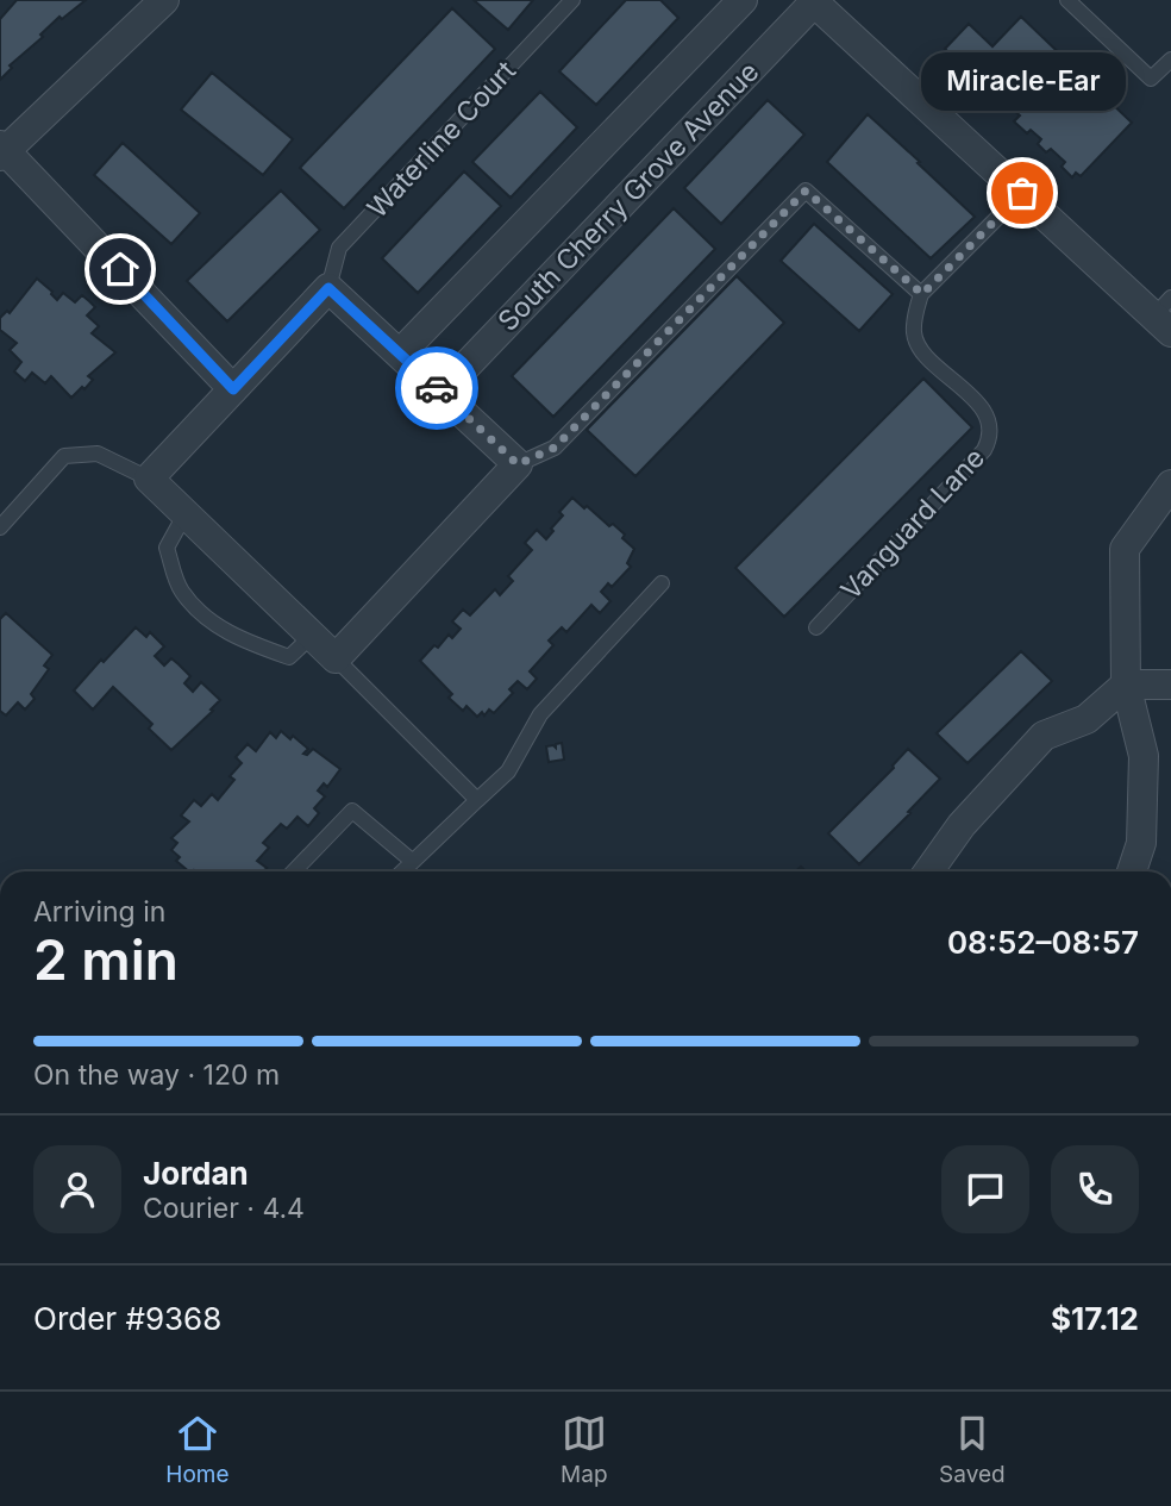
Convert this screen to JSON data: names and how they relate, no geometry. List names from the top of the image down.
{
  "streets": {
    "street": ["South Cherry Grove Avenue"],
    "lane": ["Waterline Court", "Vanguard Lane"]
  },
  "places": ["Miracle-Ear"],
  "page": {
    "bubble": "Miracle-Ear",
    "heading": ["2 min", "Arriving in", "08:52–08:57"],
    "panel": [
      "Jordan",
      "Courier · 4.4",
      "Order #9368",
      "$17.12"
    ],
    "bar": "On the way · 120 m",
    "tabs": ["Home", "Map", "Saved"]
  }
}
